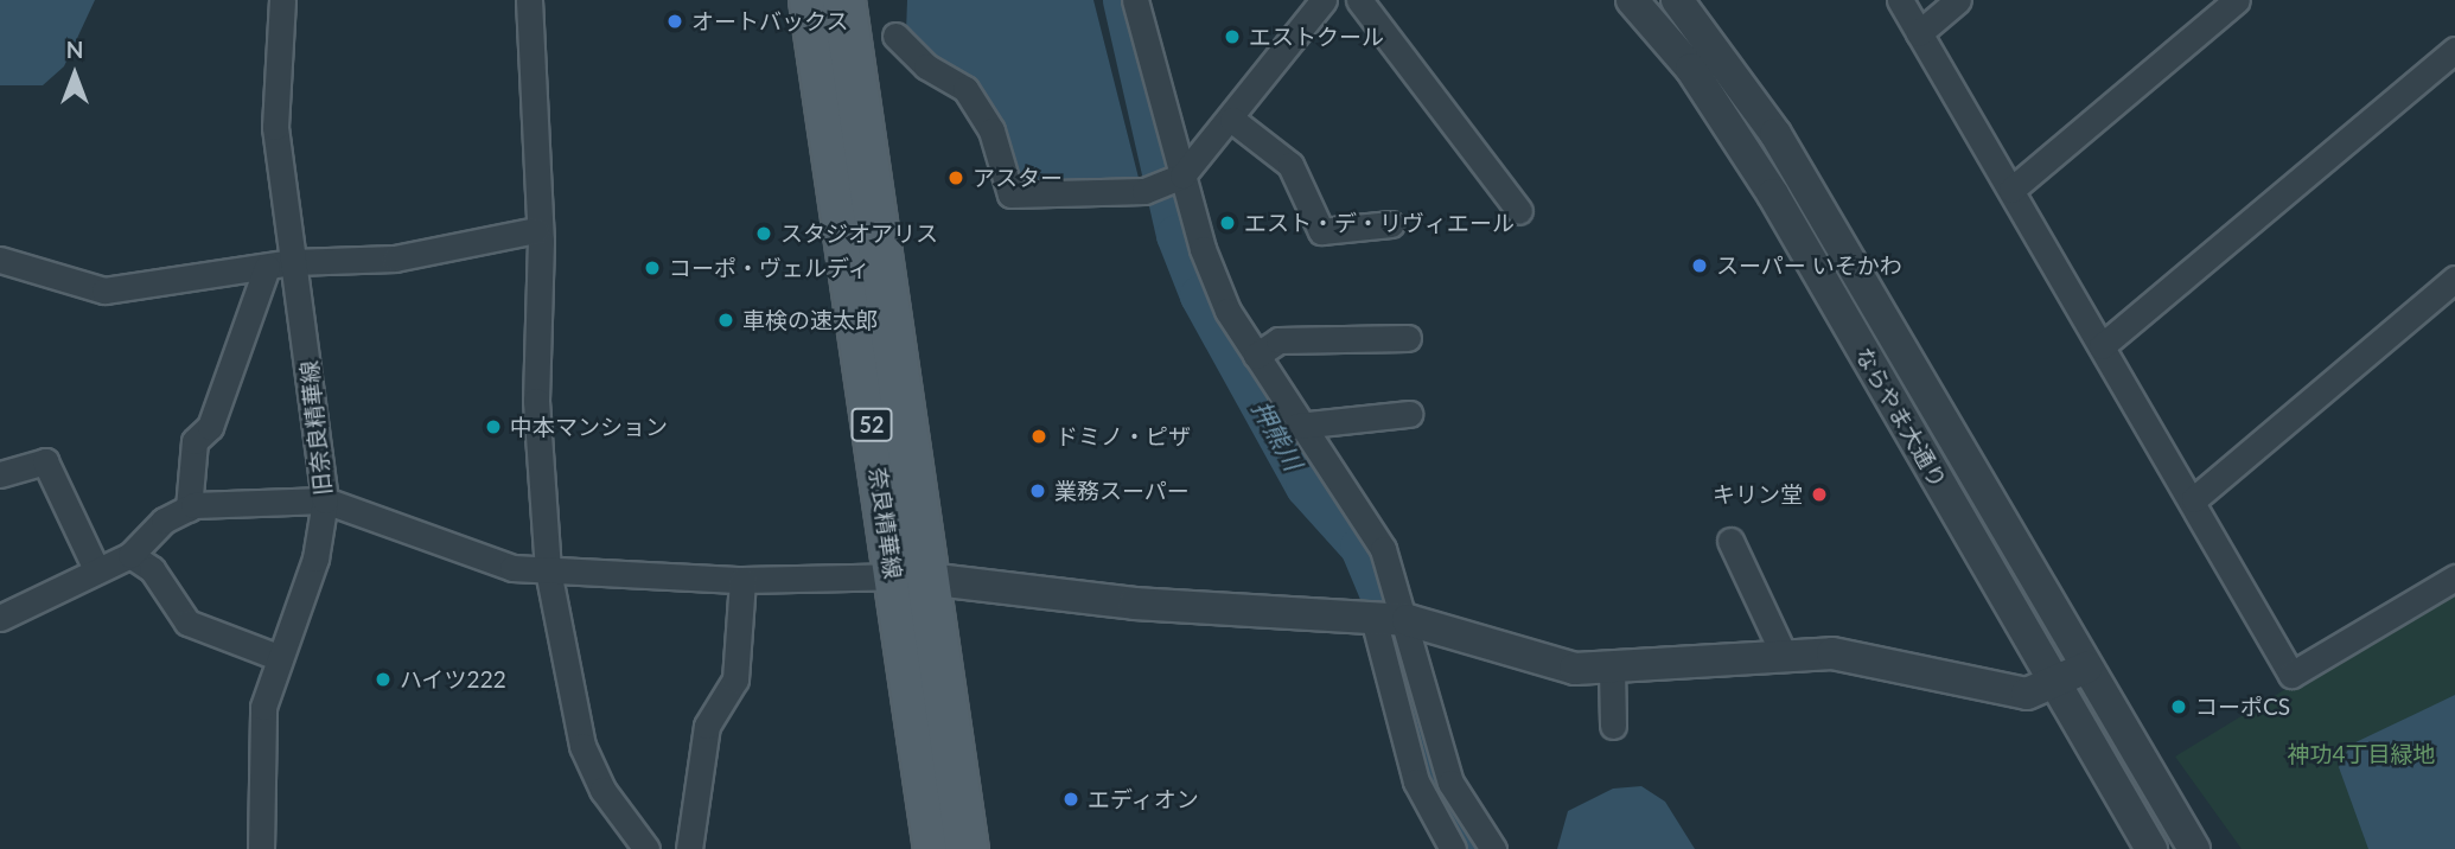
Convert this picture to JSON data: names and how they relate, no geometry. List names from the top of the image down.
{
  "streets": {
    "main road": ["52", "奈良精華線"],
    "street": ["ならやま大通り", "旧奈良精華線"]
  },
  "water": ["押熊川"],
  "parks": ["神功4丁目緑地"],
  "places": [
    "オートバックス",
    "エストクール",
    "アスター",
    "エスト・デ・リヴィエール",
    "スタジオアリス",
    "スーパー いそかわ",
    "コーポ・ヴェルディ",
    "車検の速太郎",
    "中本マンション",
    "ドミノ・ピザ",
    "業務スーパー",
    "キリン堂",
    "ハイツ222",
    "コーポCS",
    "エディオン"
  ],
  "north": "top"
}
